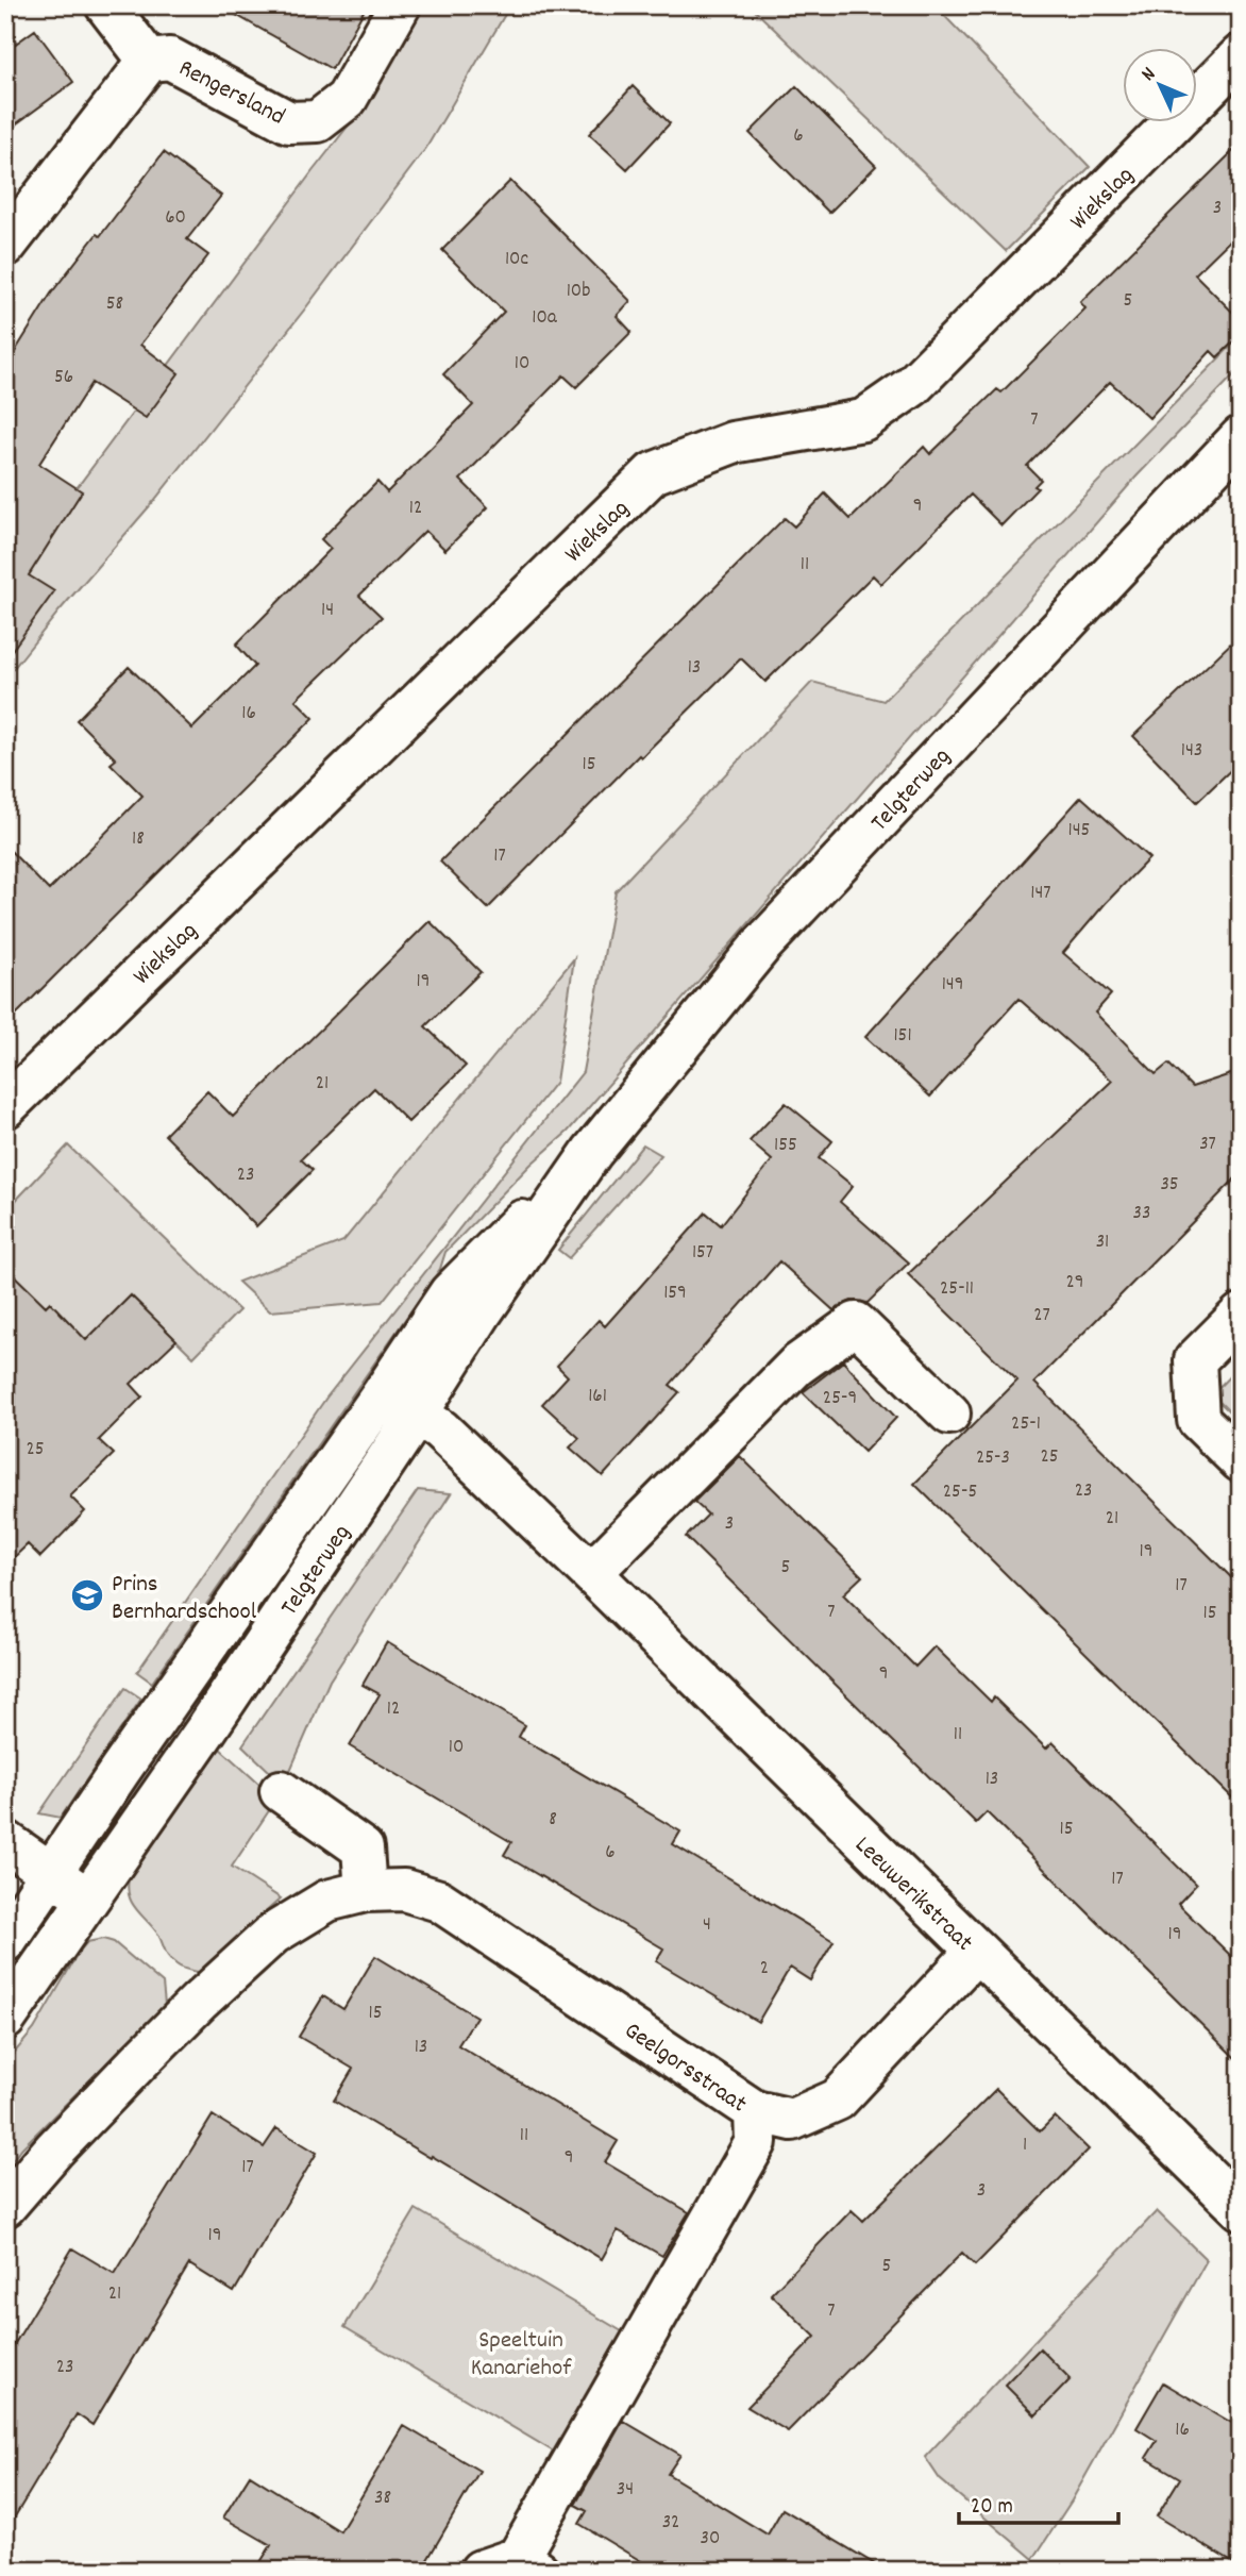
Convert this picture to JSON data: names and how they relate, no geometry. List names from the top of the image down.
{
  "streets": {
    "street": [
      "Rengersland",
      "Wiekslag",
      "Telgterweg",
      "Leeuwerikstraat",
      "Geelgorsstraat"
    ]
  },
  "crossings": [
    ["Telgterweg", "Leeuwerikstraat"],
    ["Leeuwerikstraat", "Geelgorsstraat"]
  ],
  "parks": ["Speeltuin Kanariehof"],
  "places": {
    "school or university": ["Prins Bernhardschool"]
  },
  "house_numbers": [
    "6",
    "3",
    "60",
    "10c",
    "10b",
    "5",
    "58",
    "10a",
    "10",
    "56",
    "7",
    "9",
    "12",
    "11",
    "14",
    "13",
    "16",
    "143",
    "15",
    "145",
    "18",
    "17",
    "147",
    "19",
    "149",
    "151",
    "21",
    "37",
    "155",
    "23",
    "35",
    "33",
    "31",
    "157",
    "29",
    "25-11",
    "159",
    "27",
    "161",
    "25-9",
    "25-1",
    "25",
    "25",
    "25-3",
    "23",
    "25-5",
    "21",
    "3",
    "19",
    "5",
    "17",
    "7",
    "15",
    "9",
    "12",
    "11",
    "10",
    "13",
    "8",
    "15",
    "6",
    "17",
    "4",
    "19",
    "2",
    "15",
    "13",
    "11",
    "1",
    "9",
    "17",
    "3",
    "19",
    "5",
    "21",
    "7",
    "23",
    "16",
    "34",
    "38",
    "32",
    "30"
  ],
  "scale_bar": "20 m",
  "north": "top left"
}
